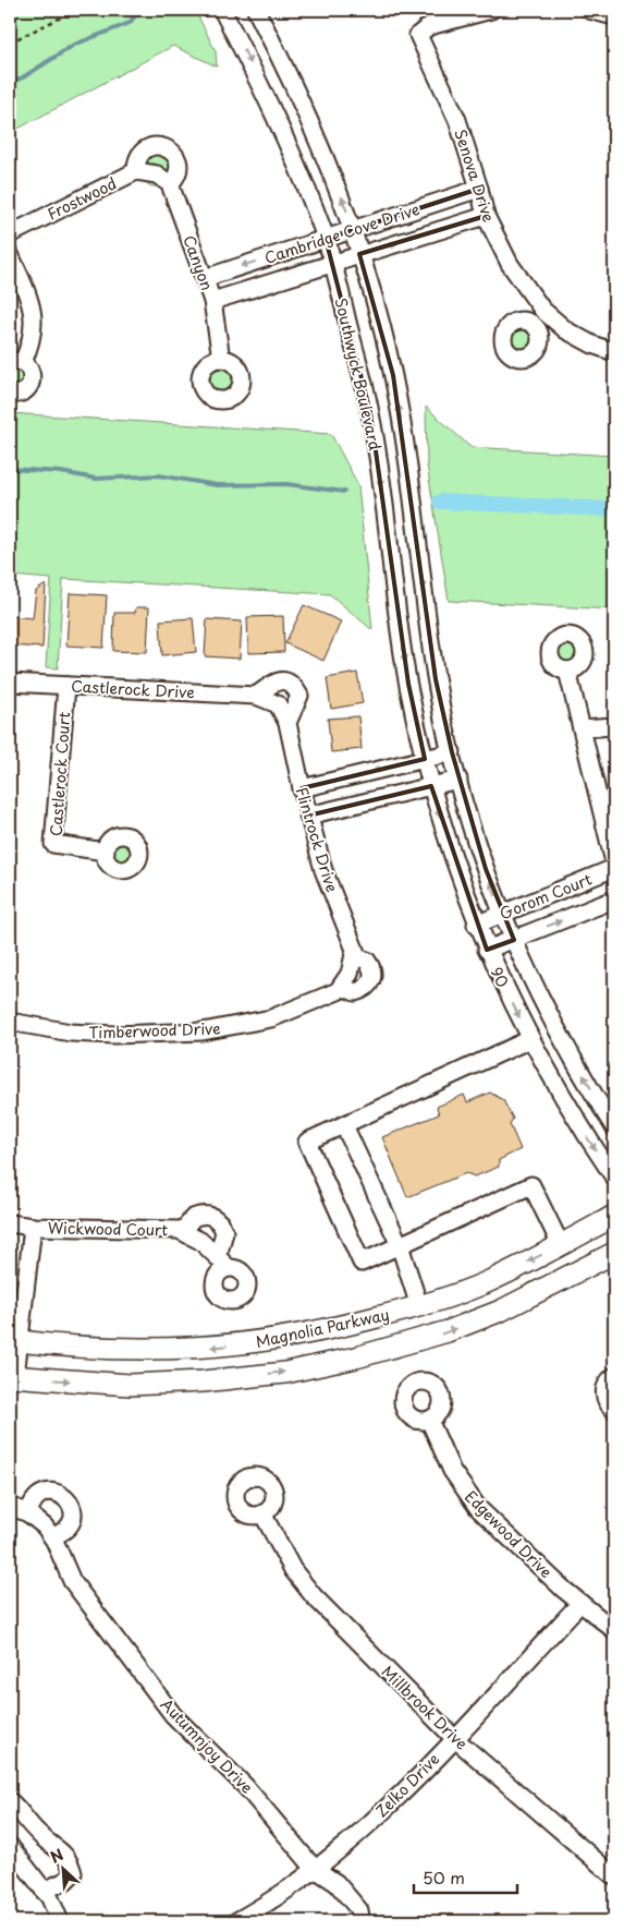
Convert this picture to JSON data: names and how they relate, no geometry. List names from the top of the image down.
{
  "streets": {
    "main road": ["Magnolia Parkway"],
    "street": [
      "Senova Drive",
      "Frostwood",
      "Cambridge Cove Drive",
      "Canyon",
      "Southwyck Boulevard",
      "Castlerock Drive",
      "Castlerock Court",
      "Flintrock Drive",
      "Gorom Court",
      "90",
      "Timberwood Drive",
      "Wickwood Court",
      "Edgewood Drive",
      "Millbrook Drive",
      "Autumnjoy Drive",
      "Zelko Drive"
    ]
  },
  "crossings": [
    ["Senova Drive", "Cambridge Cove Drive"],
    ["Frostwood", "Canyon"],
    ["Cambridge Cove Drive", "Canyon"],
    ["Cambridge Cove Drive", "Southwyck Boulevard"],
    ["Southwyck Boulevard", "90"],
    ["Castlerock Drive", "Castlerock Court"],
    ["Castlerock Drive", "Flintrock Drive"],
    ["Flintrock Drive", "Timberwood Drive"],
    ["Gorom Court", "90"],
    ["Edgewood Drive", "Zelko Drive"],
    ["Millbrook Drive", "Zelko Drive"],
    ["Autumnjoy Drive", "Zelko Drive"]
  ],
  "scale_bar": "50 m",
  "north": "top left"
}
